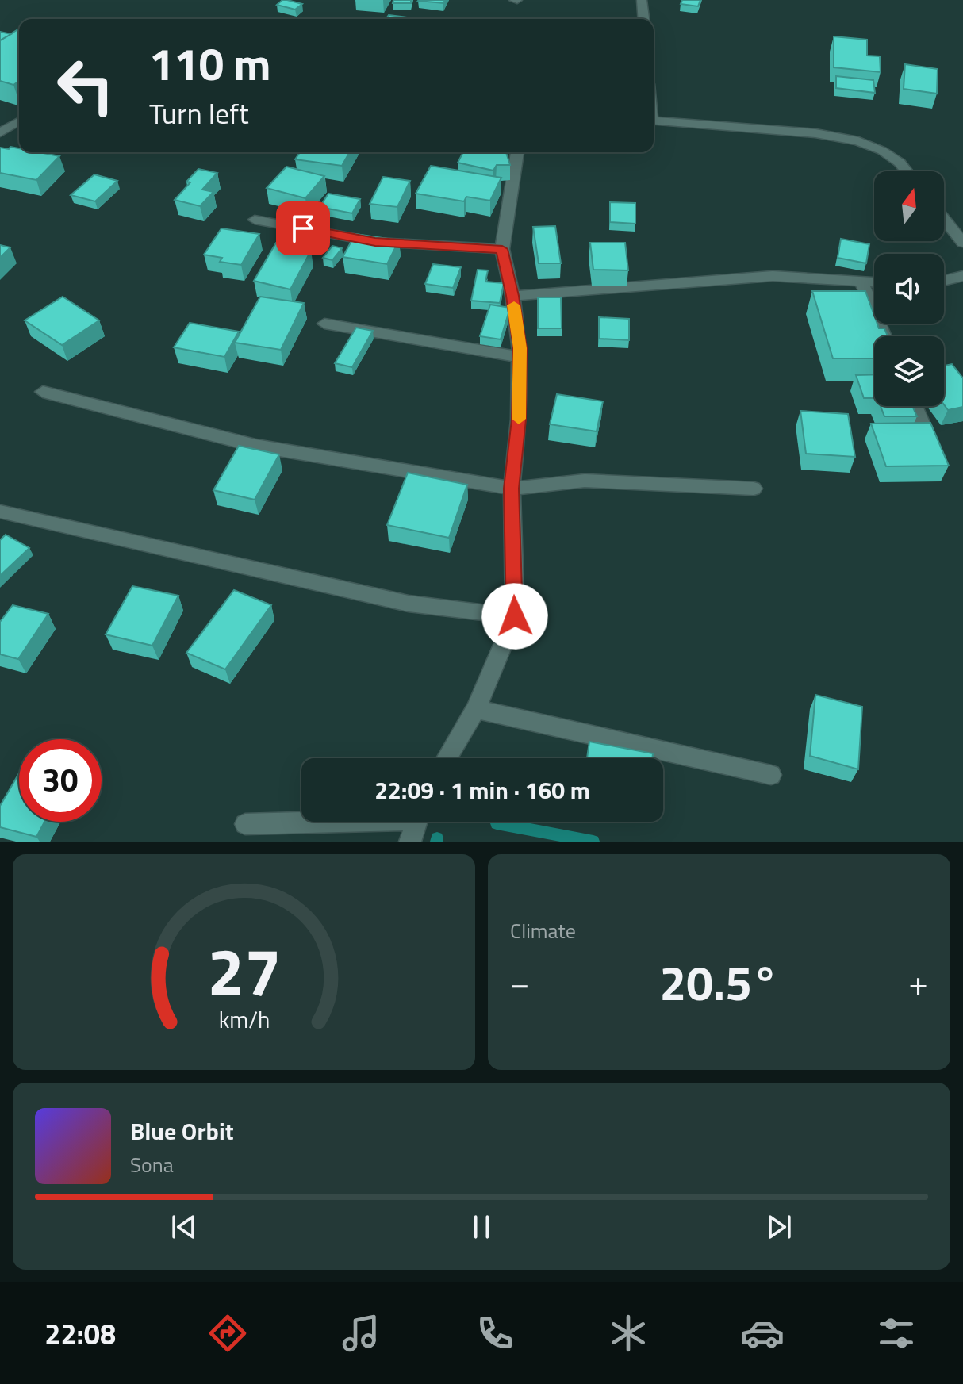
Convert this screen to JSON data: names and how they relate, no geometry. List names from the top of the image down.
{
  "north": "top",
  "page": {
    "turn": ["110 m", "Turn left"],
    "limit": "30",
    "trip": "22:09 · 1 min · 160 m",
    "tile": "Climate",
    "heat": ["−", "20.5°", "+"],
    "song": ["Blue Orbit", "Sona"],
    "tabs": "22:08",
    "gauge": ["27", "km/h"]
  }
}
